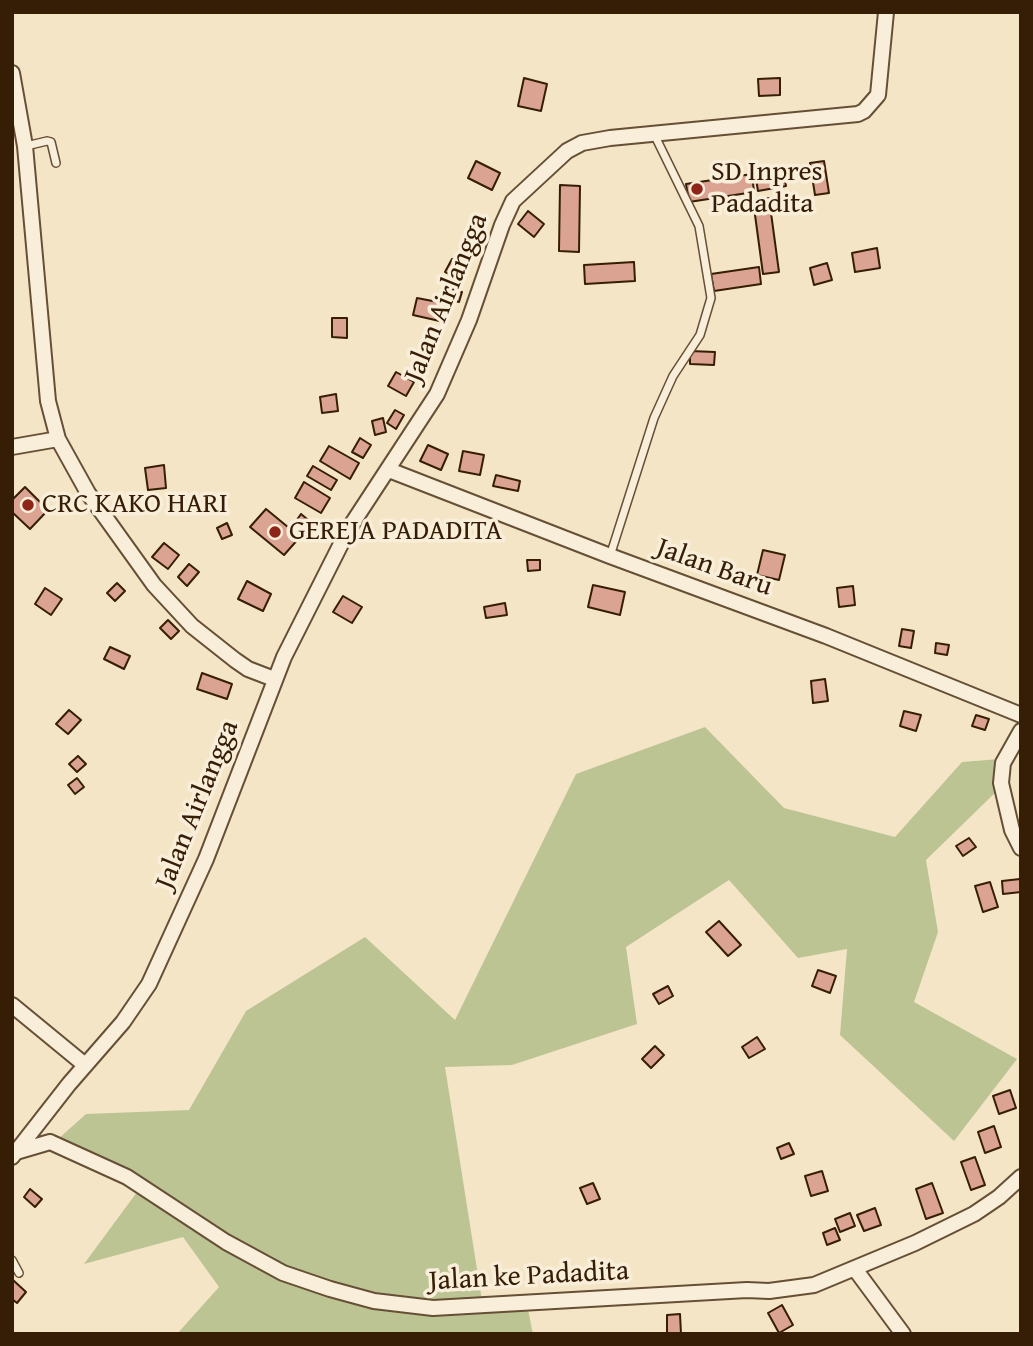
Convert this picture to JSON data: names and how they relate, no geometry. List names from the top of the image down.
{
  "streets": {
    "street": ["Jalan Airlangga", "Jalan Baru", "Jalan ke Padadita"]
  },
  "crossings": [
    ["Jalan Airlangga", "Jalan Baru"]
  ],
  "places": ["SD Inpres Padadita", "CRC KAKO HARI", "GEREJA PADADITA"]
}
